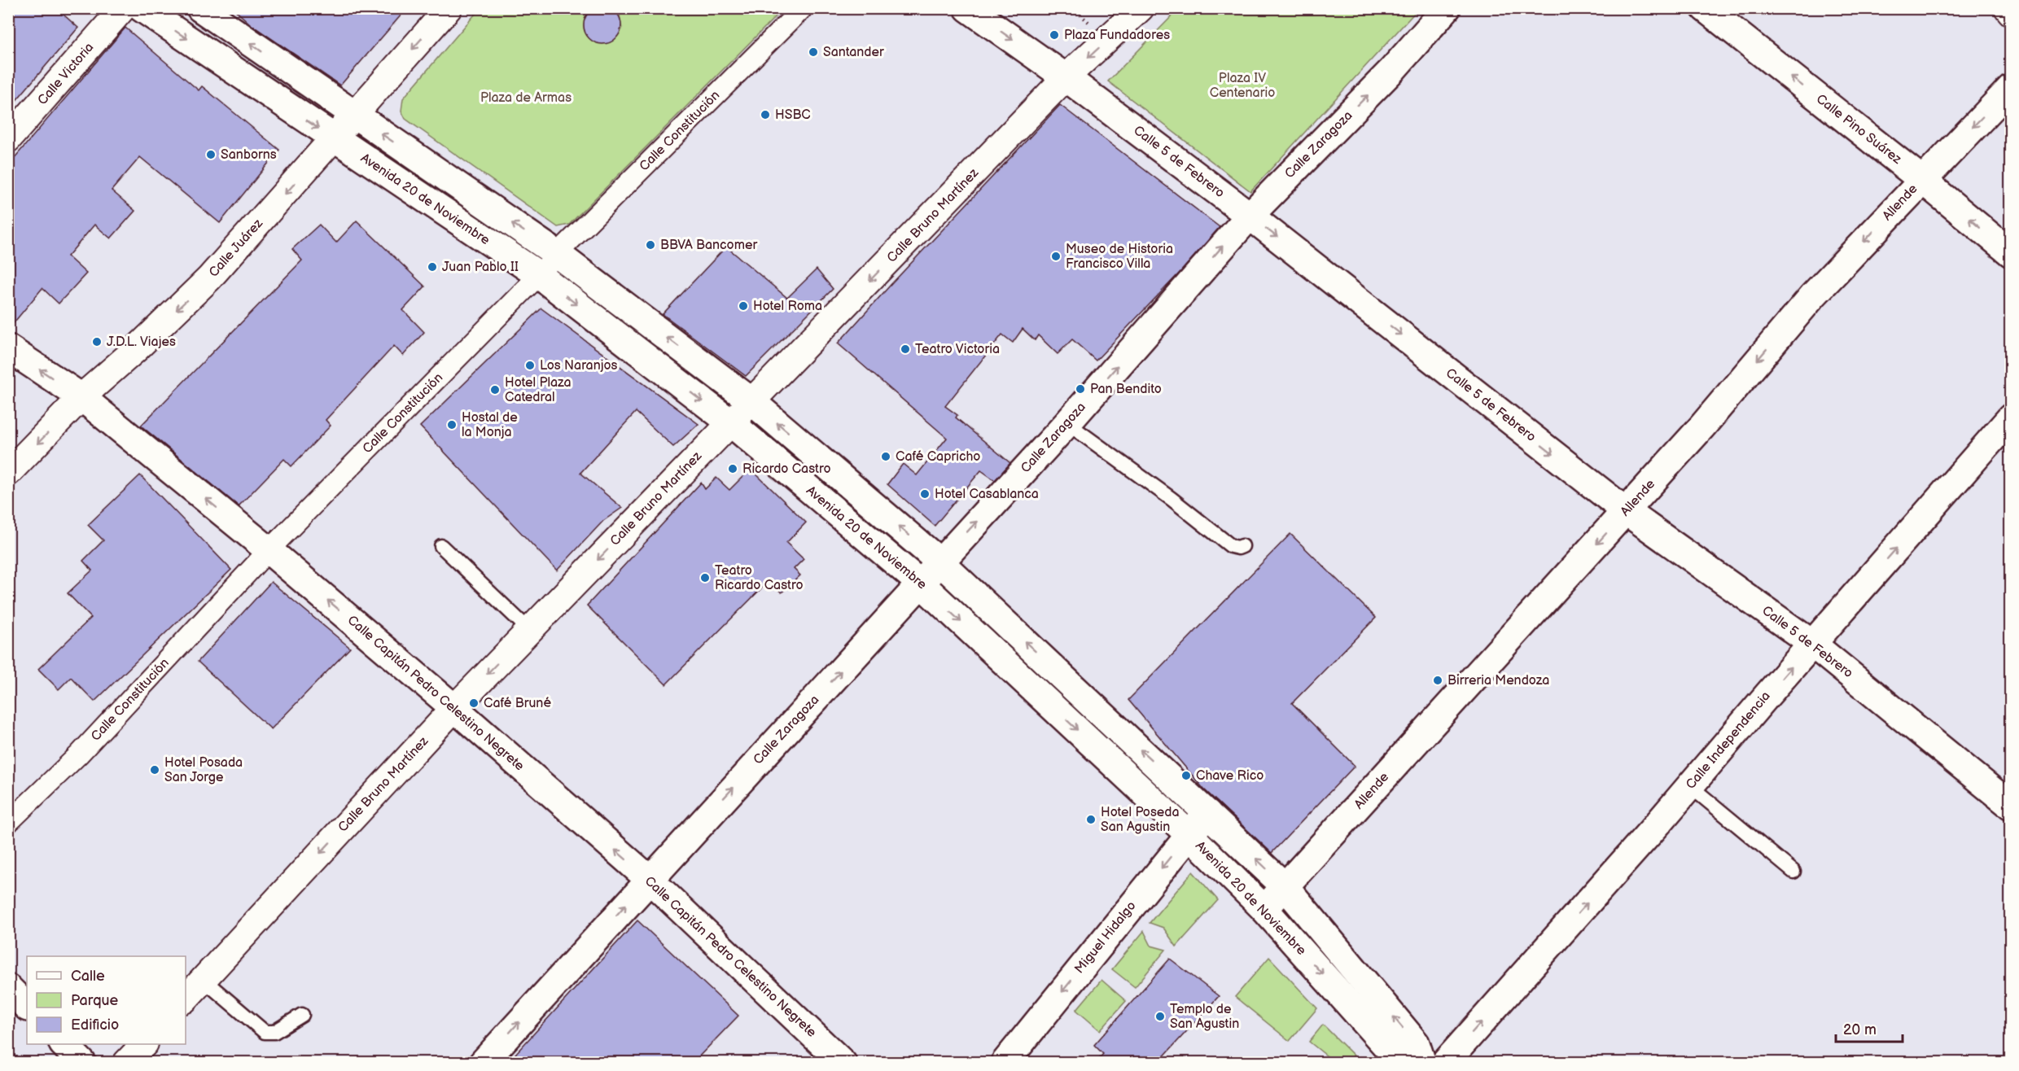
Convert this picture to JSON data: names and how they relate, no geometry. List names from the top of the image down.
{
  "streets": {
    "street": [
      "Calle Victoria",
      "Calle Pino Suárez",
      "Calle Constitución",
      "Calle Zaragoza",
      "Calle 5 de Febrero",
      "Avenida 20 de Noviembre",
      "Allende",
      "Calle Bruno Martínez",
      "Calle Juárez",
      "Calle Capitán Pedro Celestino Negrete",
      "Calle Independencia",
      "Miguel Hidalgo"
    ]
  },
  "crossings": [
    ["Calle Pino Suárez", "Allende"],
    ["Calle Constitución", "Avenida 20 de Noviembre"],
    ["Calle Constitución", "Calle Capitán Pedro Celestino Negrete"],
    ["Calle Zaragoza", "Calle 5 de Febrero"],
    ["Calle Zaragoza", "Avenida 20 de Noviembre"],
    ["Calle Zaragoza", "Calle Capitán Pedro Celestino Negrete"],
    ["Calle 5 de Febrero", "Allende"],
    ["Calle 5 de Febrero", "Calle Bruno Martínez"],
    ["Calle 5 de Febrero", "Calle Independencia"],
    ["Avenida 20 de Noviembre", "Allende"],
    ["Avenida 20 de Noviembre", "Calle Bruno Martínez"],
    ["Avenida 20 de Noviembre", "Calle Juárez"],
    ["Avenida 20 de Noviembre", "Miguel Hidalgo"],
    ["Calle Bruno Martínez", "Calle Capitán Pedro Celestino Negrete"],
    ["Calle Juárez", "Calle Capitán Pedro Celestino Negrete"]
  ],
  "one_way": [
    "Calle Pino Suárez",
    "Calle Zaragoza",
    "Calle 5 de Febrero",
    "Allende",
    "Calle Bruno Martínez",
    "Calle Juárez",
    "Calle Capitán Pedro Celestino Negrete",
    "Calle Independencia",
    "Miguel Hidalgo"
  ],
  "parks": ["Plaza IV Centenario", "Plaza de Armas"],
  "places": [
    "Plaza Fundadores",
    "Santander",
    "HSBC",
    "Sanborns",
    "BBVA Bancomer",
    "Museo de Historia Francisco Villa",
    "Juan Pablo II",
    "Hotel Roma",
    "J.D.L. Viajes",
    "Teatro Victoria",
    "Los Naranjos",
    "Pan Bendito",
    "Hotel Plaza Catedral",
    "Hostal de la Monja",
    "Café Capricho",
    "Ricardo Castro",
    "Hotel Casablanca",
    "Teatro Ricardo Castro",
    "Birreria Mendoza",
    "Café Bruné",
    "Hotel Posada San Jorge",
    "Chave Rico",
    "Hotel Poseda San Agustin",
    "Templo de San Agustin"
  ],
  "legend": ["Calle", "Parque", "Edificio"],
  "scale_bar": "20 m"
}
